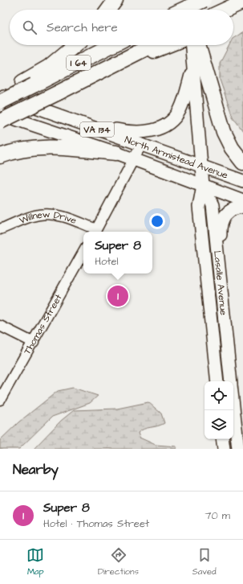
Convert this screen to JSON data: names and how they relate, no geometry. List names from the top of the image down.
{
  "streets": {
    "highway": ["I 64"],
    "main road": ["VA 134", "North Armistead Avenue", "Lasalle Avenue"],
    "street": ["Willnew Drive", "Thomas Street"]
  },
  "crossings": [
    ["North Armistead Avenue", "Lasalle Avenue"]
  ],
  "page": {
    "search": "Search here",
    "popup": ["Super 8", "Hotel"],
    "pins": "1",
    "heading": "Nearby",
    "list": [
      {
        "mark": "1",
        "name": "Super 8",
        "note": "Hotel · Thomas Street",
        "value": "70 m"
      }
    ],
    "nav": ["Map", "Directions", "Saved"]
  }
}
